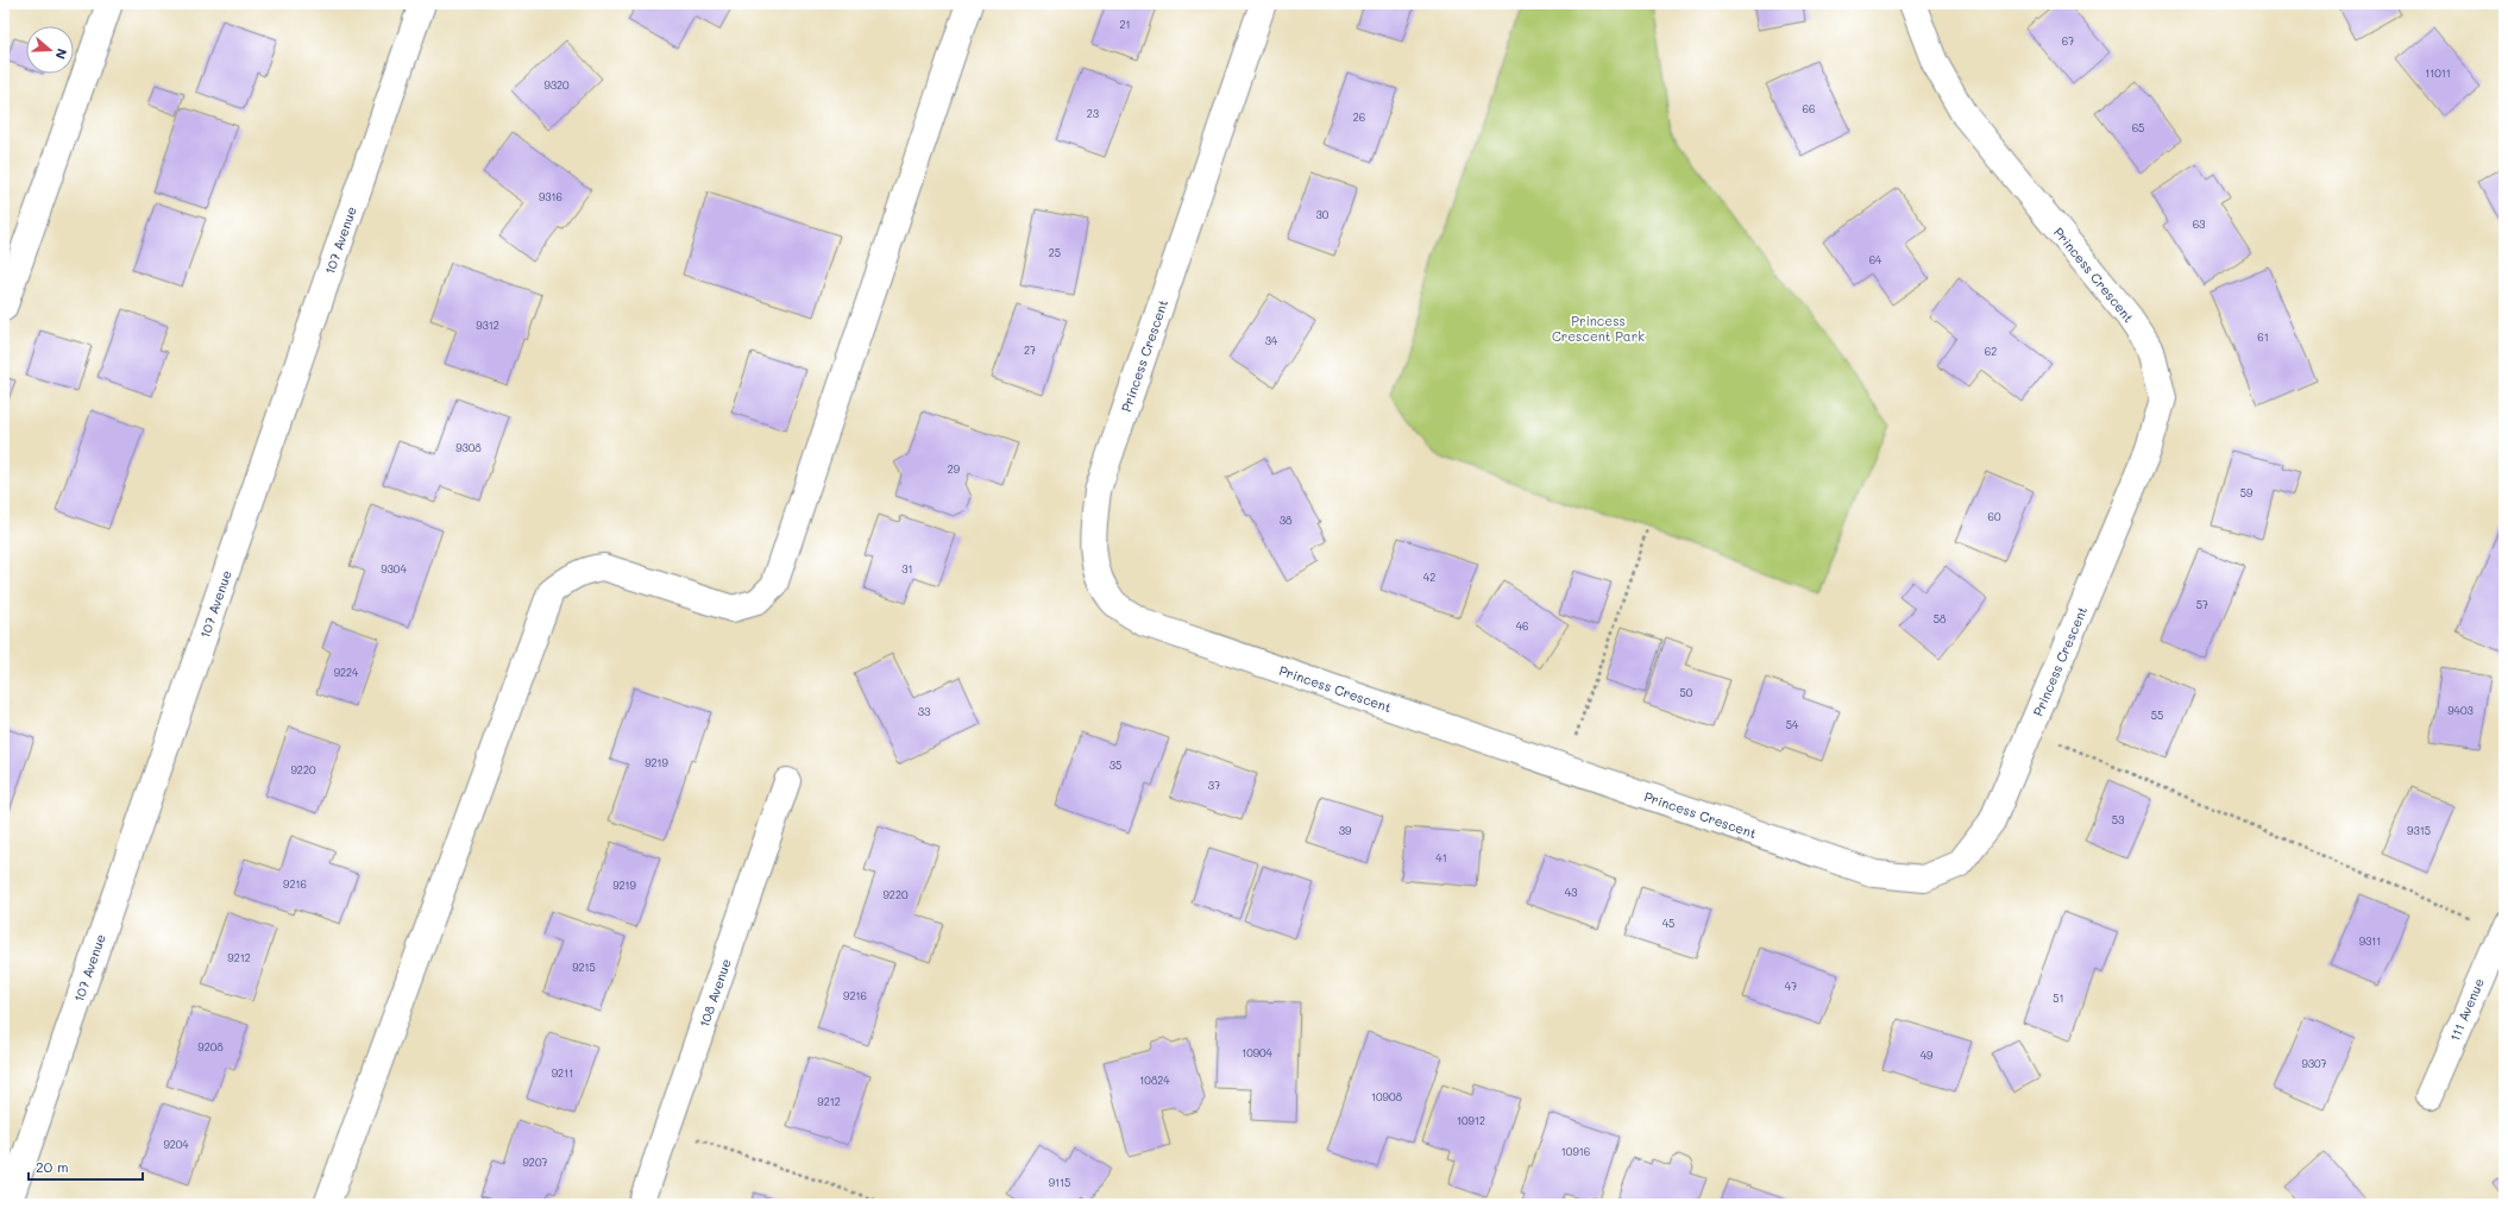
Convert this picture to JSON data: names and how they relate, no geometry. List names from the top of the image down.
{
  "streets": {
    "street": [
      "107 Avenue",
      "Princess Crescent",
      "108 Avenue",
      "111 Avenue"
    ]
  },
  "parks": ["Princess Crescent Park"],
  "house_numbers": [
    "21",
    "67",
    "11011",
    "9320",
    "66",
    "23",
    "26",
    "65",
    "9316",
    "30",
    "63",
    "25",
    "64",
    "9312",
    "61",
    "34",
    "27",
    "62",
    "9308",
    "29",
    "59",
    "60",
    "38",
    "9304",
    "31",
    "42",
    "57",
    "58",
    "46",
    "9224",
    "50",
    "9403",
    "33",
    "55",
    "54",
    "9219",
    "35",
    "9220",
    "37",
    "53",
    "39",
    "9315",
    "41",
    "9216",
    "9219",
    "43",
    "9220",
    "45",
    "9311",
    "9212",
    "9215",
    "47",
    "9216",
    "51",
    "9208",
    "10904",
    "49",
    "9307",
    "9211",
    "10824",
    "10908",
    "9212",
    "10912",
    "9204",
    "10916",
    "9207",
    "9115"
  ],
  "scale_bar": "20 m",
  "north": "right"
}
